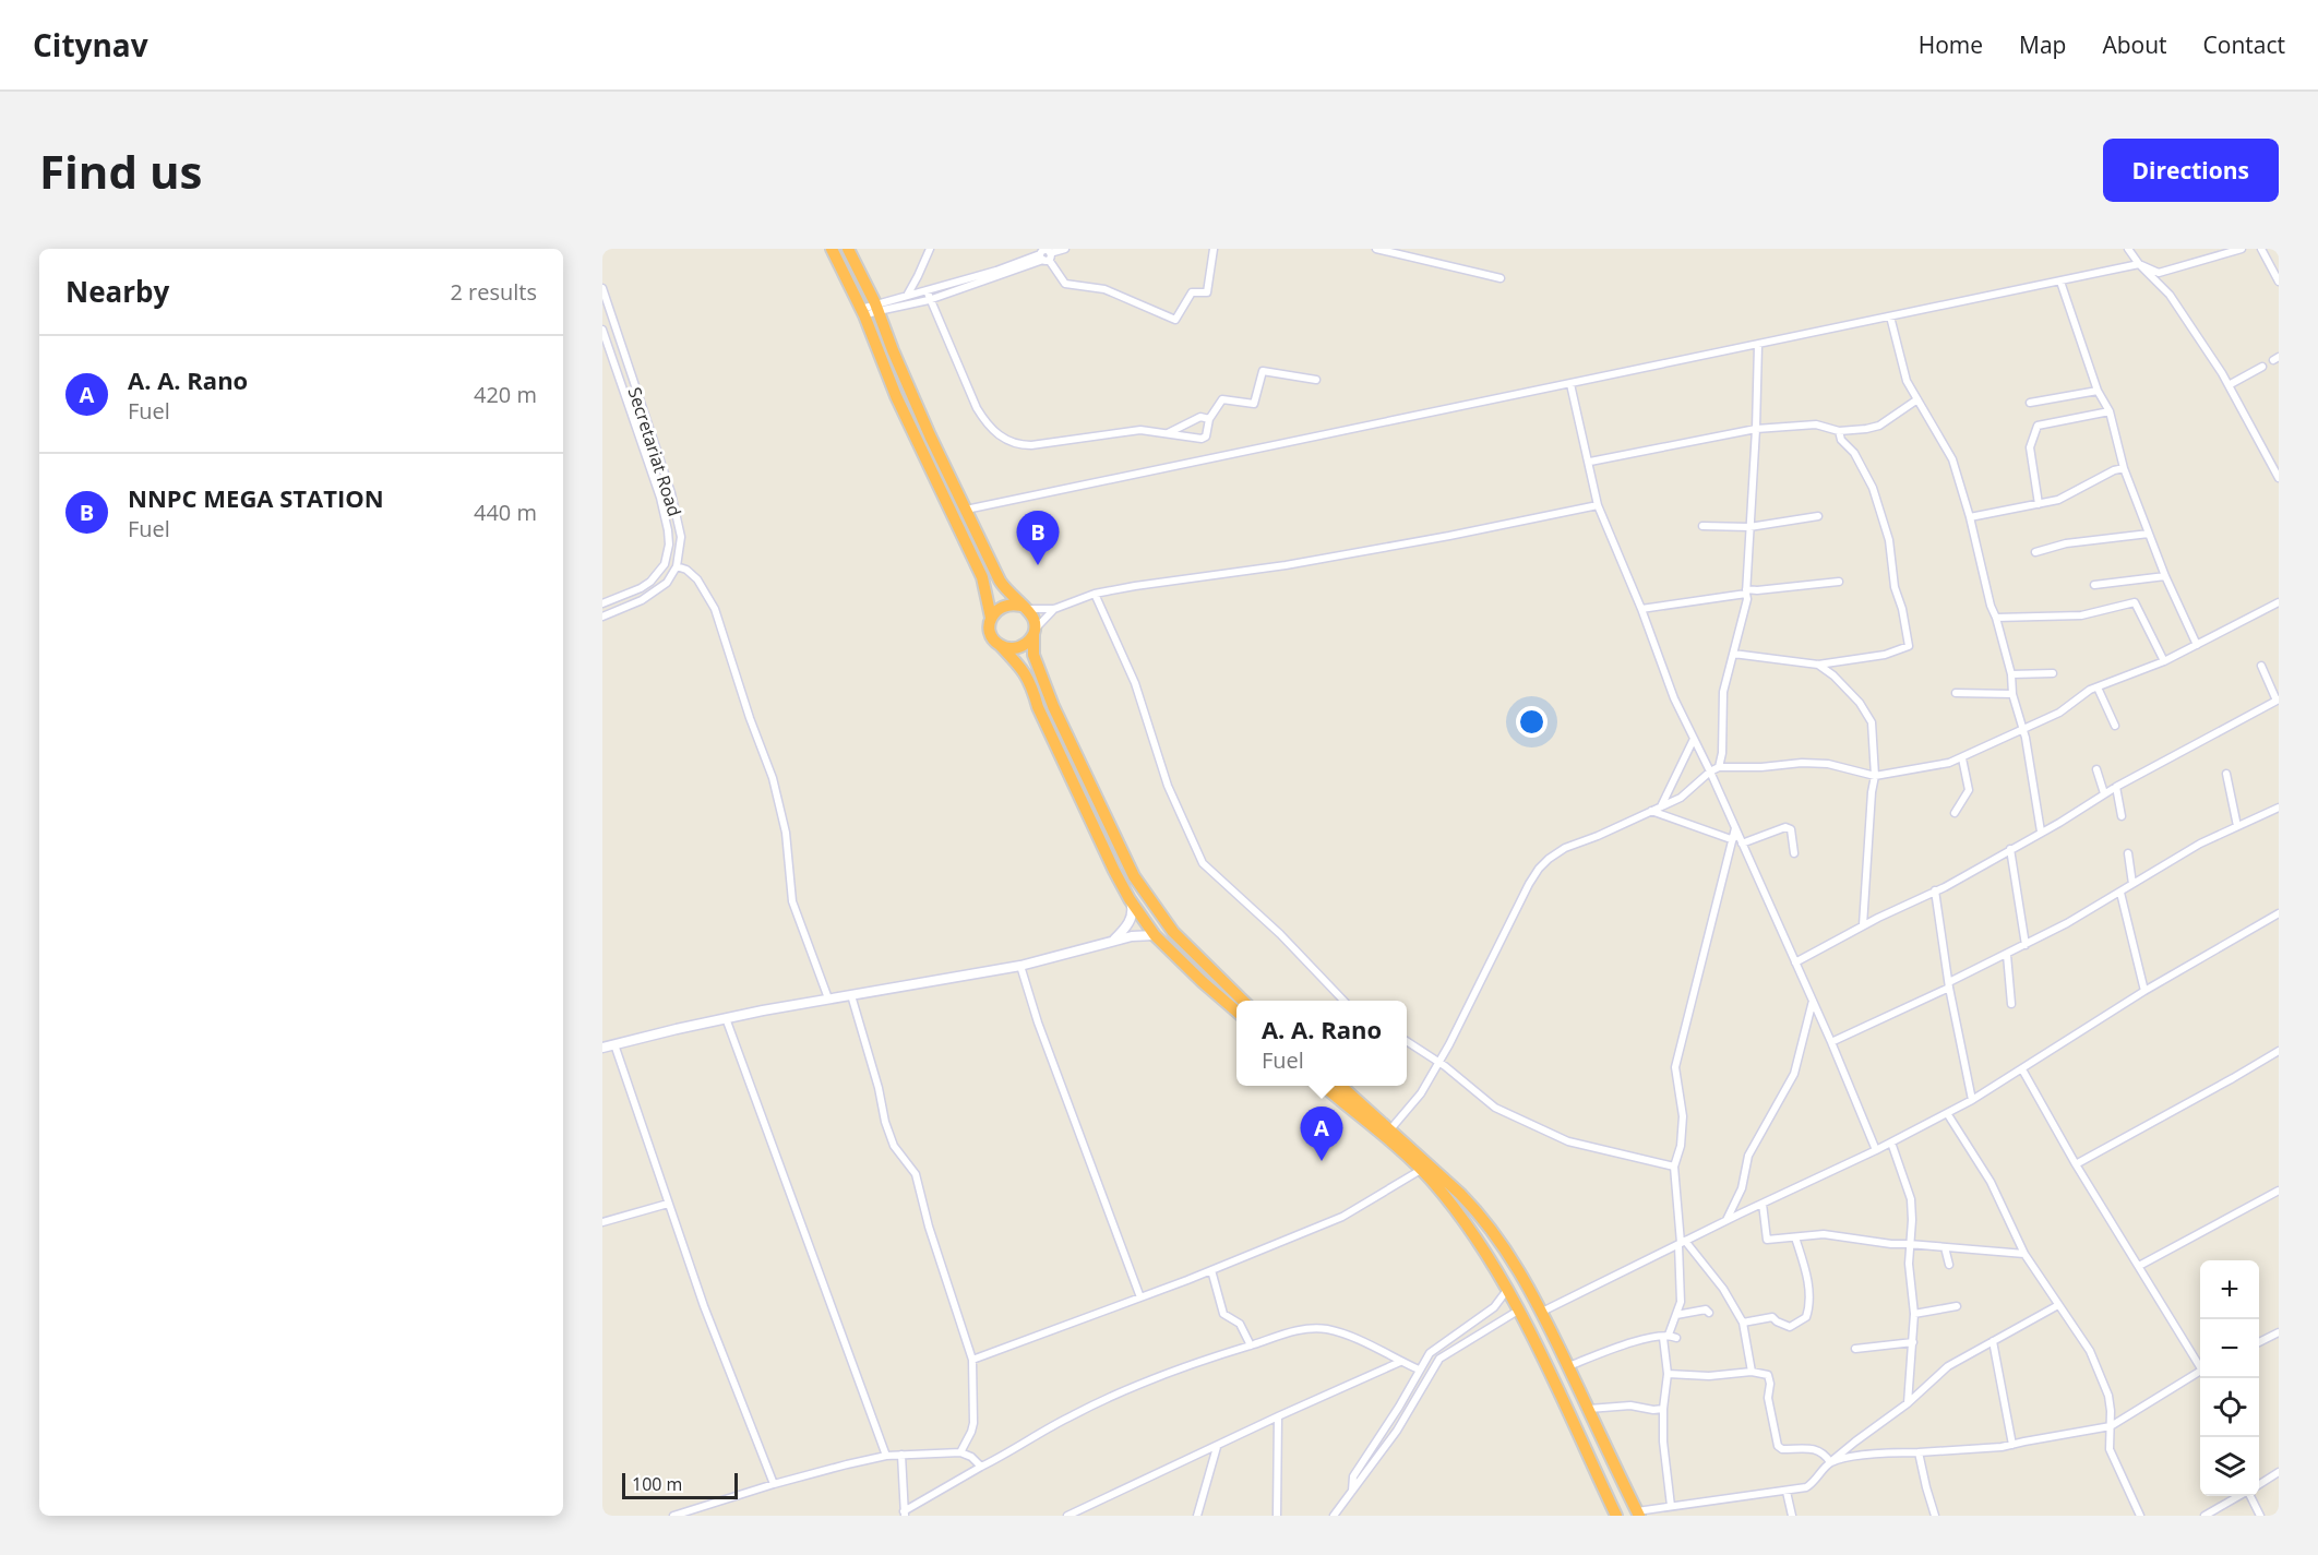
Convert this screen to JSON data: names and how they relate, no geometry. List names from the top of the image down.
{
  "streets": {
    "street": ["Secretariat Road"]
  },
  "scale_bar": "100 m",
  "page": {
    "header": "Citynav",
    "nav": [
      "Home",
      "Map",
      "About",
      "Contact"
    ],
    "buttons": "Directions",
    "title": "Find us",
    "heading": ["Nearby", "2 results"],
    "list": [
      {
        "mark": "A",
        "name": "A. A. Rano",
        "note": "Fuel",
        "value": "420 m"
      },
      {
        "mark": "B",
        "name": "NNPC MEGA STATION",
        "note": "Fuel",
        "value": "440 m"
      }
    ],
    "pins": ["B", "A"],
    "popup": ["A. A. Rano", "Fuel"],
    "map_buttons": ["+", "−"],
    "scale": "100 m"
  }
}
